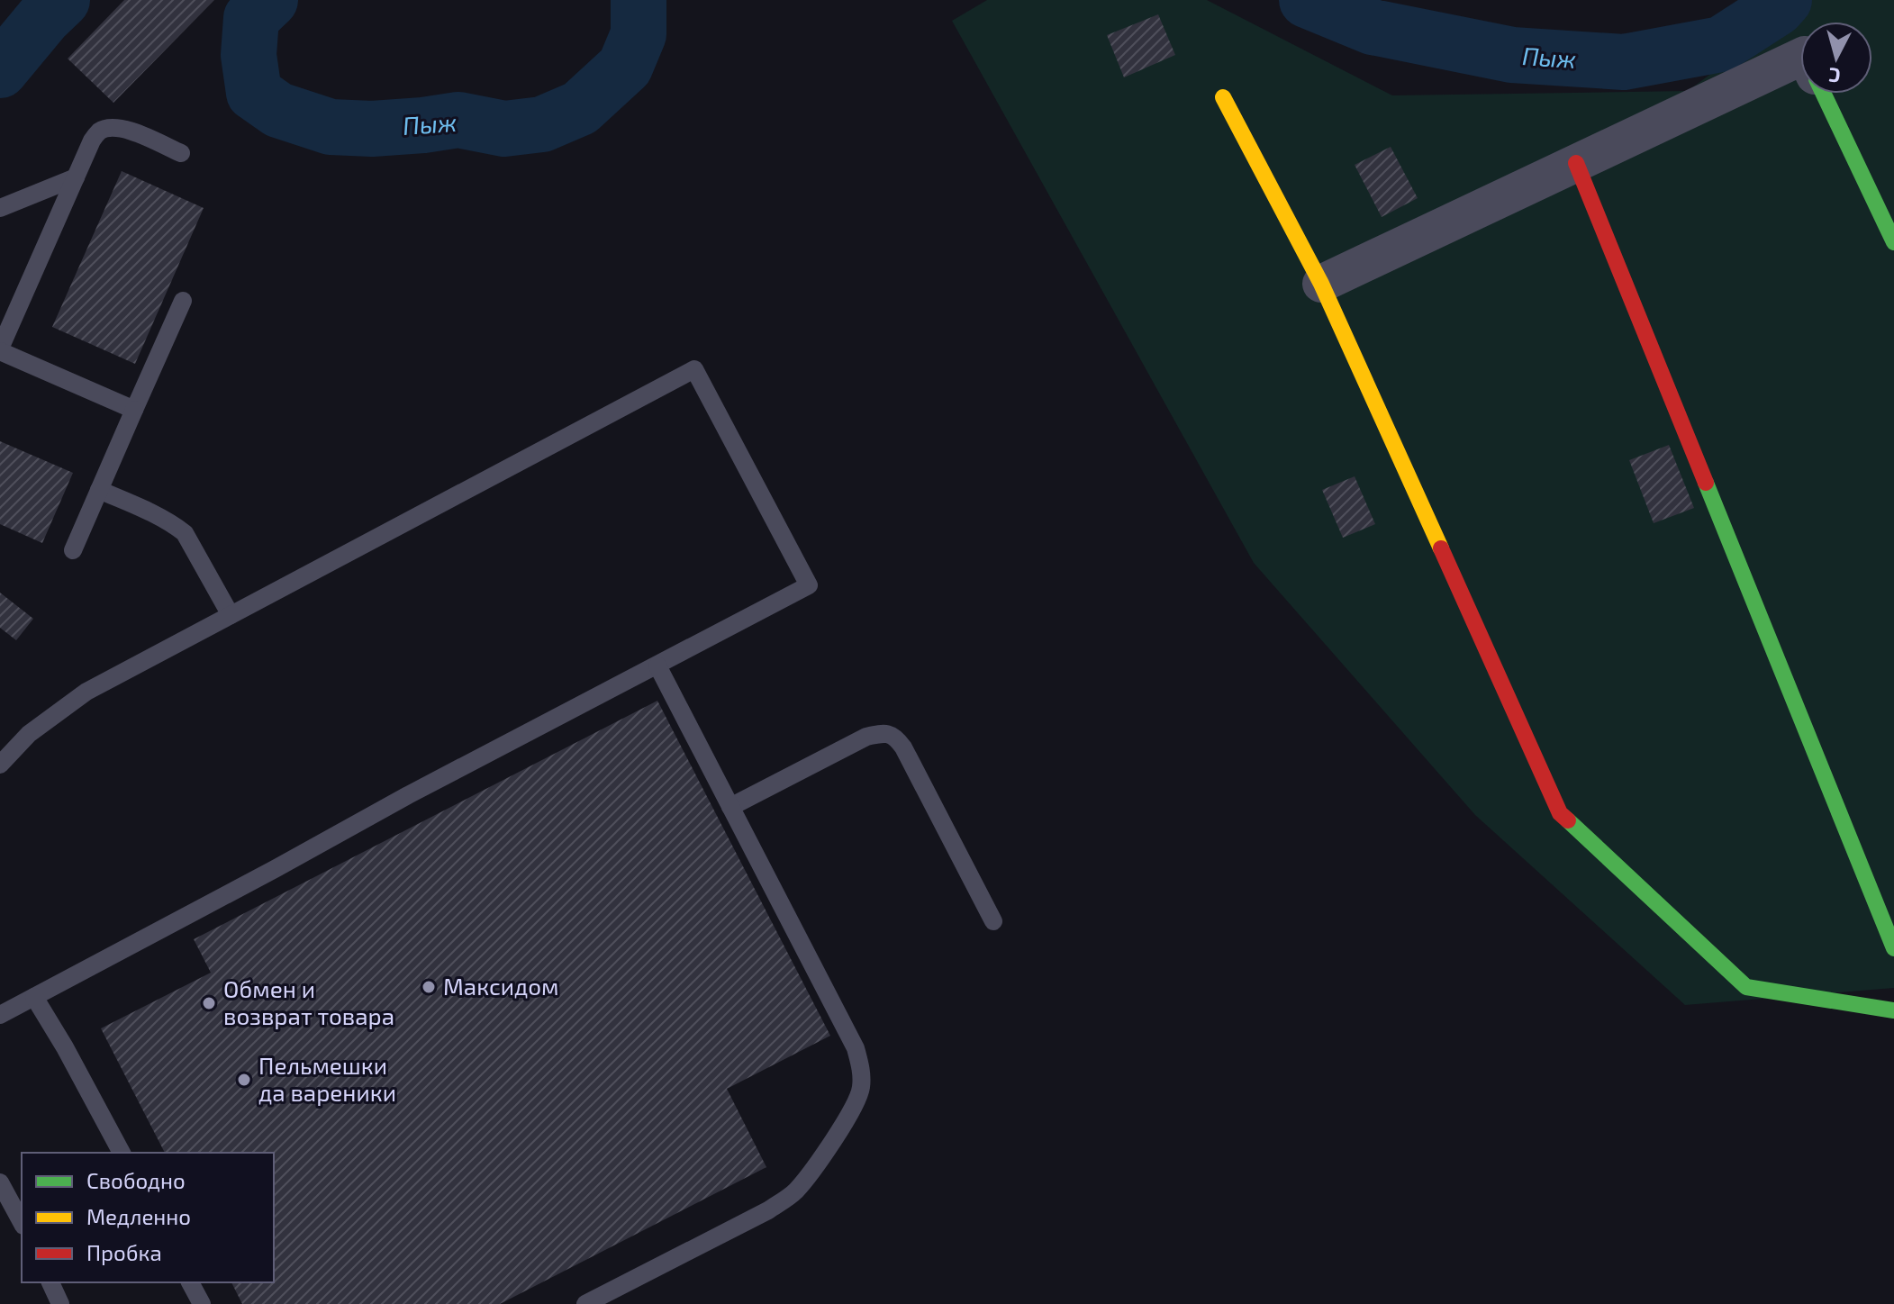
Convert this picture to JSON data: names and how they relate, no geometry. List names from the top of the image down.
{
  "water": ["Пыж"],
  "places": ["Максидом", "Обмен и возврат товара", "Пельмешки да вареники"],
  "legend": ["Свободно", "Медленно", "Пробка"],
  "north": "bottom"
}
